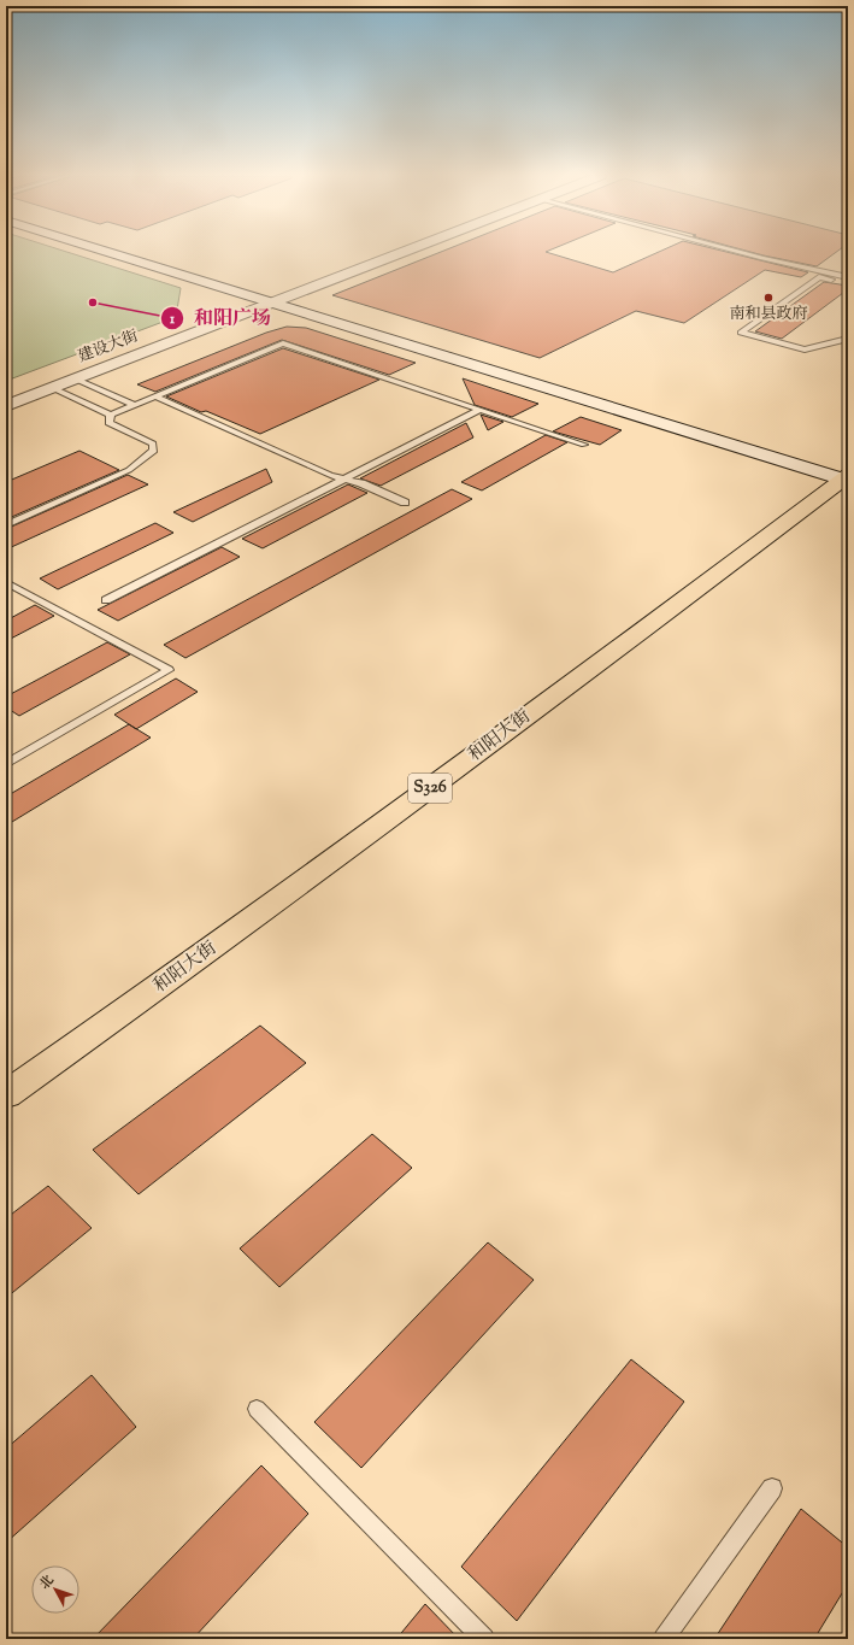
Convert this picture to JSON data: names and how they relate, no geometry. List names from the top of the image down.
{
  "streets": {
    "main road": ["和阳大街", "S326"],
    "street": ["建设大街"]
  },
  "places": ["南和县政府", "和阳广场"],
  "north": "top left"
}
